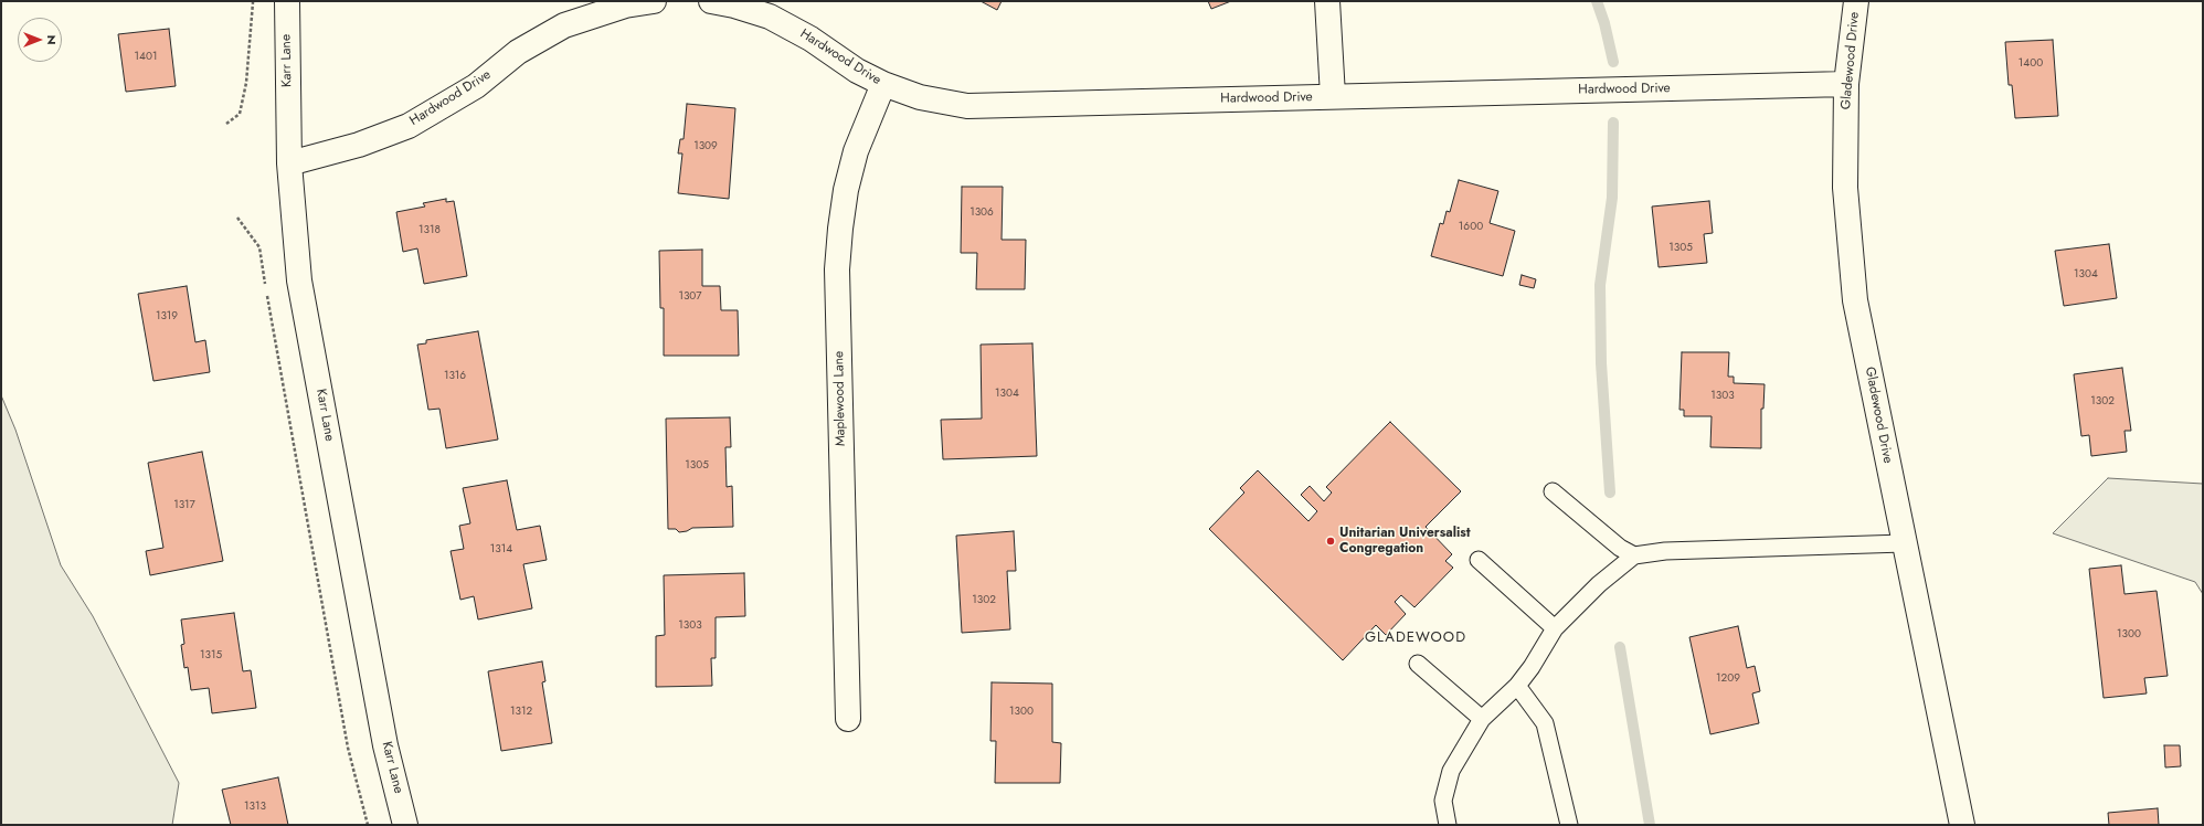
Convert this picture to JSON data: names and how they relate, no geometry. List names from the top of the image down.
{
  "streets": {
    "street": [
      "Hardwood Drive",
      "Karr Lane",
      "Gladewood Drive",
      "Maplewood Lane"
    ]
  },
  "crossings": [
    ["Hardwood Drive", "Karr Lane"],
    ["Hardwood Drive", "Gladewood Drive"],
    ["Hardwood Drive", "Maplewood Lane"]
  ],
  "districts": ["GLADEWOOD"],
  "places": ["Unitarian Universalist Congregation"],
  "house_numbers": [
    "1401",
    "1400",
    "1309",
    "1306",
    "1600",
    "1318",
    "1305",
    "1304",
    "1307",
    "1319",
    "1316",
    "1304",
    "1303",
    "1302",
    "1305",
    "1317",
    "1314",
    "1302",
    "1303",
    "1300",
    "1315",
    "1209",
    "1312",
    "1300",
    "1313"
  ],
  "north": "right"
}
